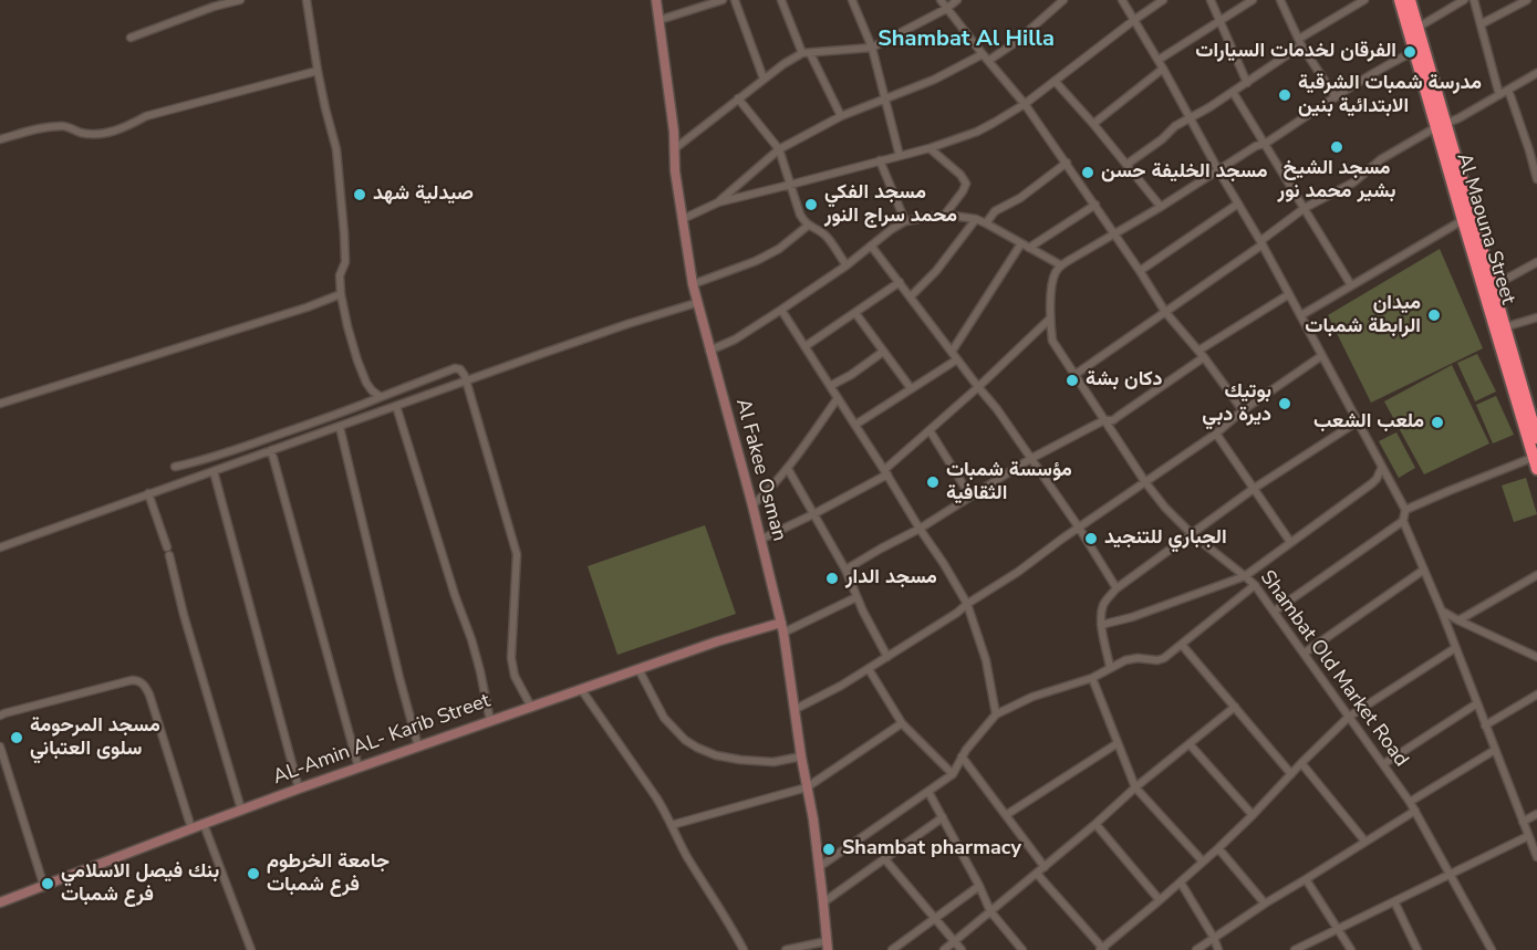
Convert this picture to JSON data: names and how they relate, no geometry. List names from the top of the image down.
{
  "streets": {
    "highway": ["Al Maouna Street"],
    "street": ["Al Fakee Osman", "Shambat Old Market Road", "AL-Amin AL- Karib Street"]
  },
  "crossings": [
    ["Al Fakee Osman", "AL-Amin AL- Karib Street"]
  ],
  "districts": ["Shambat Al Hilla"],
  "places": [
    "الفرقان لخدمات السيارات",
    "مدرسة شمبات الشرقية الابتدائية بنين",
    "مسجد الشيخ بشير محمد نور",
    "مسجد الخليفة حسن",
    "صيدلية شهد",
    "مسجد الفكي محمد سراج النور",
    "ميدان الرابطة شمبات",
    "دكان بشة",
    "بوتيك ديرة دبي",
    "ملعب الشعب",
    "مؤسسة شمبات الثقافية",
    "الجباري للتنجيد",
    "مسجد الدار",
    "مسجد المرحومة سلوى العتباني",
    "Shambat pharmacy",
    "جامعة الخرطوم فرع شمبات",
    "بنك فيصل الاسلامي فرع شمبات"
  ]
}
